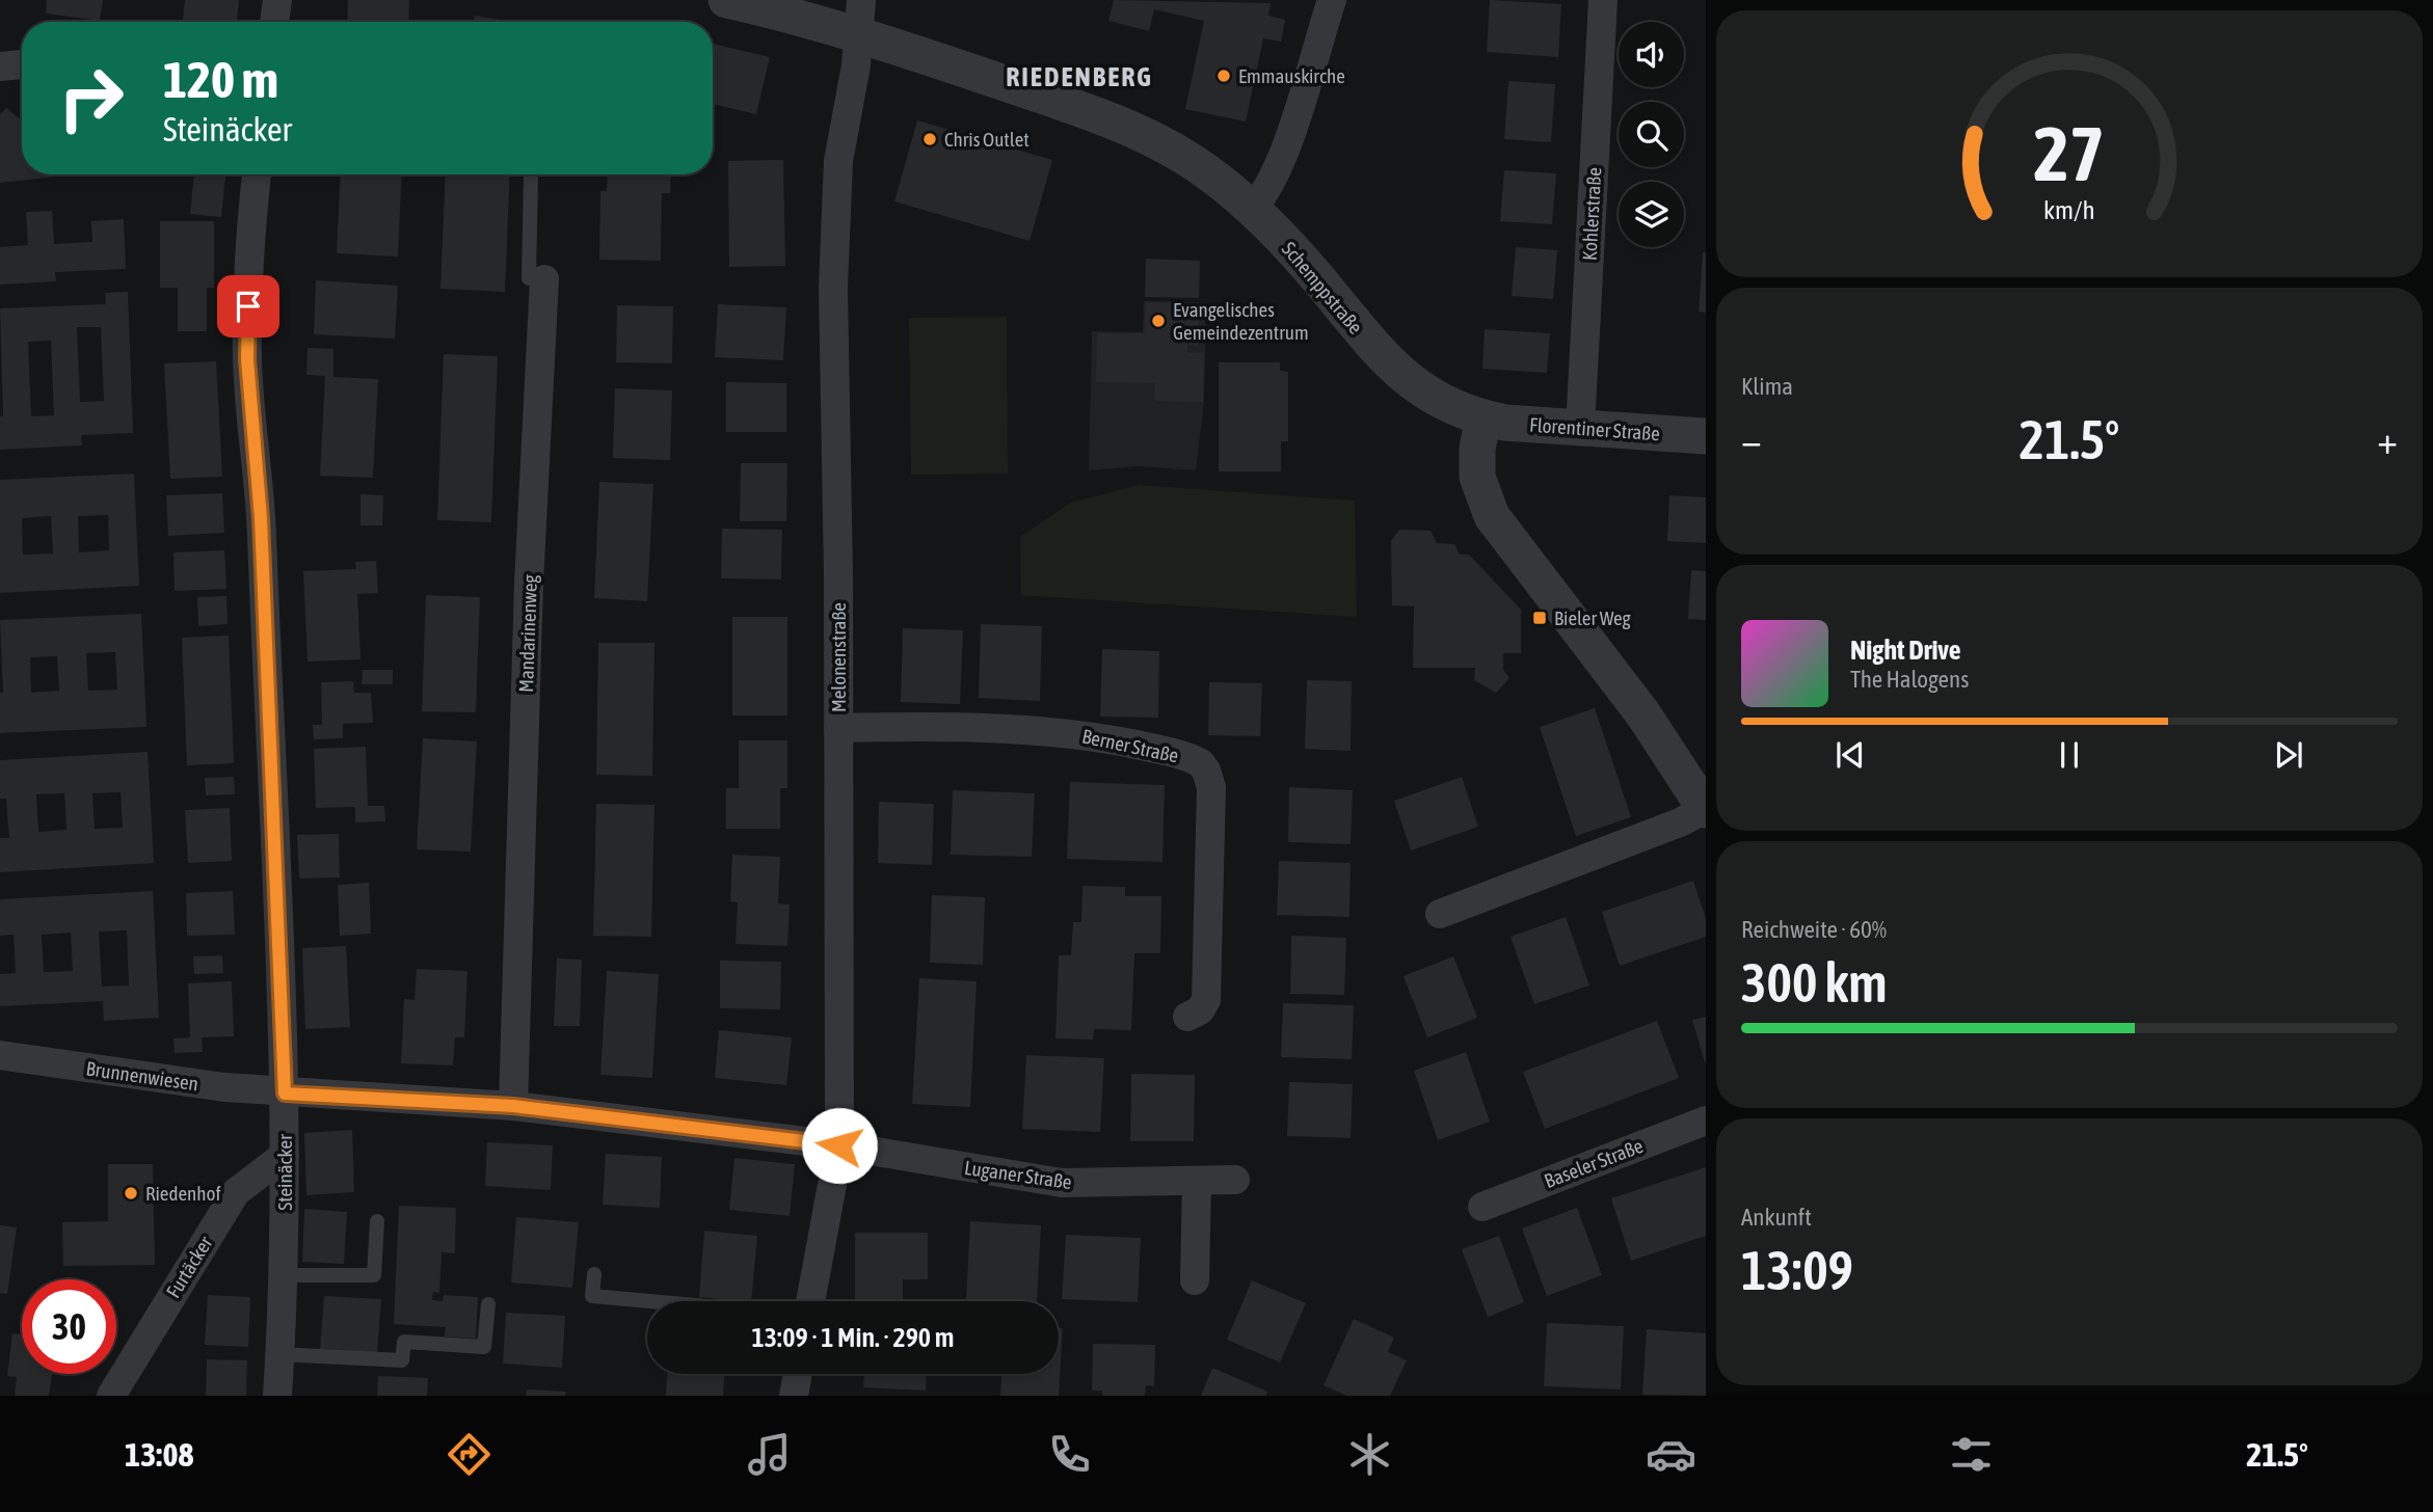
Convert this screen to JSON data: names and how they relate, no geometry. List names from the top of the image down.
{
  "streets": {
    "street": [
      "Kohlerstraße",
      "Schemppstraße",
      "Florentiner Straße",
      "Mandarinenweg",
      "Melonenstraße",
      "Berner Straße",
      "Brunnenwiesen",
      "Baseler Straße",
      "Steinäcker",
      "Luganer Straße",
      "Furtäcker"
    ]
  },
  "crossings": [
    ["Kohlerstraße", "Florentiner Straße"],
    ["Schemppstraße", "Florentiner Straße"],
    ["Schemppstraße", "Melonenstraße"],
    ["Mandarinenweg", "Brunnenwiesen"],
    ["Mandarinenweg", "Luganer Straße"],
    ["Melonenstraße", "Berner Straße"],
    ["Melonenstraße", "Luganer Straße"],
    ["Brunnenwiesen", "Steinäcker"],
    ["Brunnenwiesen", "Luganer Straße"],
    ["Steinäcker", "Furtäcker"]
  ],
  "districts": ["RIEDENBERG"],
  "places": {
    "other": [
      "Emmauskirche",
      "Chris Outlet",
      "Evangelisches Gemeindezentrum",
      "Riedenhof"
    ],
    "transit": ["Bieler Weg"]
  },
  "page": {
    "turn": ["120 m", "Steinäcker"],
    "tile": [
      "Klima",
      ["Reichweite · 60%", "300 km"],
      ["Ankunft", "13:09"]
    ],
    "heat": ["−", "21.5°", "+"],
    "song": ["Night Drive", "The Halogens"],
    "limit": "30",
    "trip": "13:09 · 1 Min. · 290 m",
    "tabs": ["13:08", "21.5°"],
    "gauge": ["27", "km/h"]
  }
}
